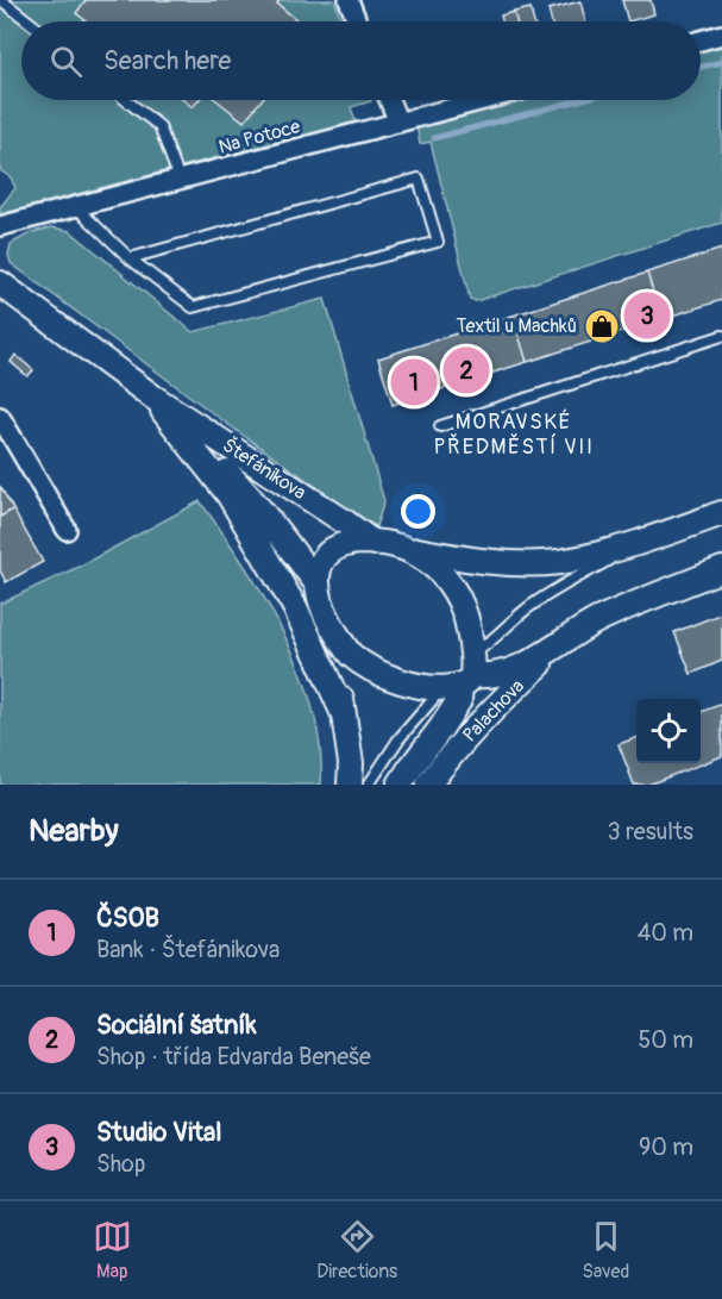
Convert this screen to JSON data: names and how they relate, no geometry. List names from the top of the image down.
{
  "streets": {
    "street": ["Na Potoce", "Štefánikova", "Palachova"]
  },
  "districts": ["MORAVSKÉ PŘEDMĚSTÍ VII"],
  "places": {
    "shop": ["Textil u Machků"]
  },
  "page": {
    "search": "Search here",
    "pins": ["3", "2", "1"],
    "heading": ["Nearby", "3 results"],
    "list": [
      {
        "mark": "1",
        "name": "ČSOB",
        "note": "Bank · Štefánikova",
        "value": "40 m"
      },
      {
        "mark": "2",
        "name": "Sociální šatník",
        "note": "Shop · třída Edvarda Beneše",
        "value": "50 m"
      },
      {
        "mark": "3",
        "name": "Studio Vital",
        "note": "Shop",
        "value": "90 m"
      }
    ],
    "nav": ["Map", "Directions", "Saved"]
  }
}
